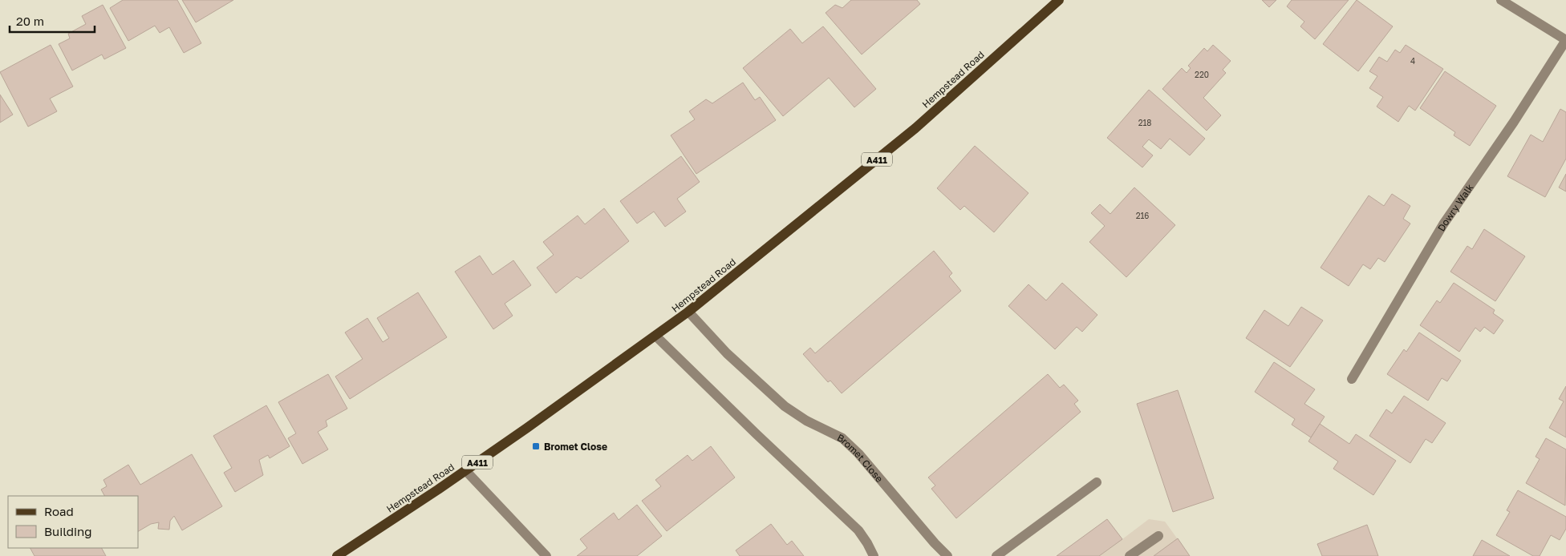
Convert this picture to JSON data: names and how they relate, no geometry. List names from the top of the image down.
{
  "streets": {
    "main road": ["Hempstead Road", "A411"],
    "street": ["Dowry Walk", "Bromet Close"]
  },
  "crossings": [
    ["Hempstead Road", "Bromet Close"]
  ],
  "places": {
    "transit": ["Bromet Close"]
  },
  "house_numbers": [
    "4",
    "220",
    "218",
    "216"
  ],
  "legend": ["Road", "Building"],
  "scale_bar": "20 m"
}
